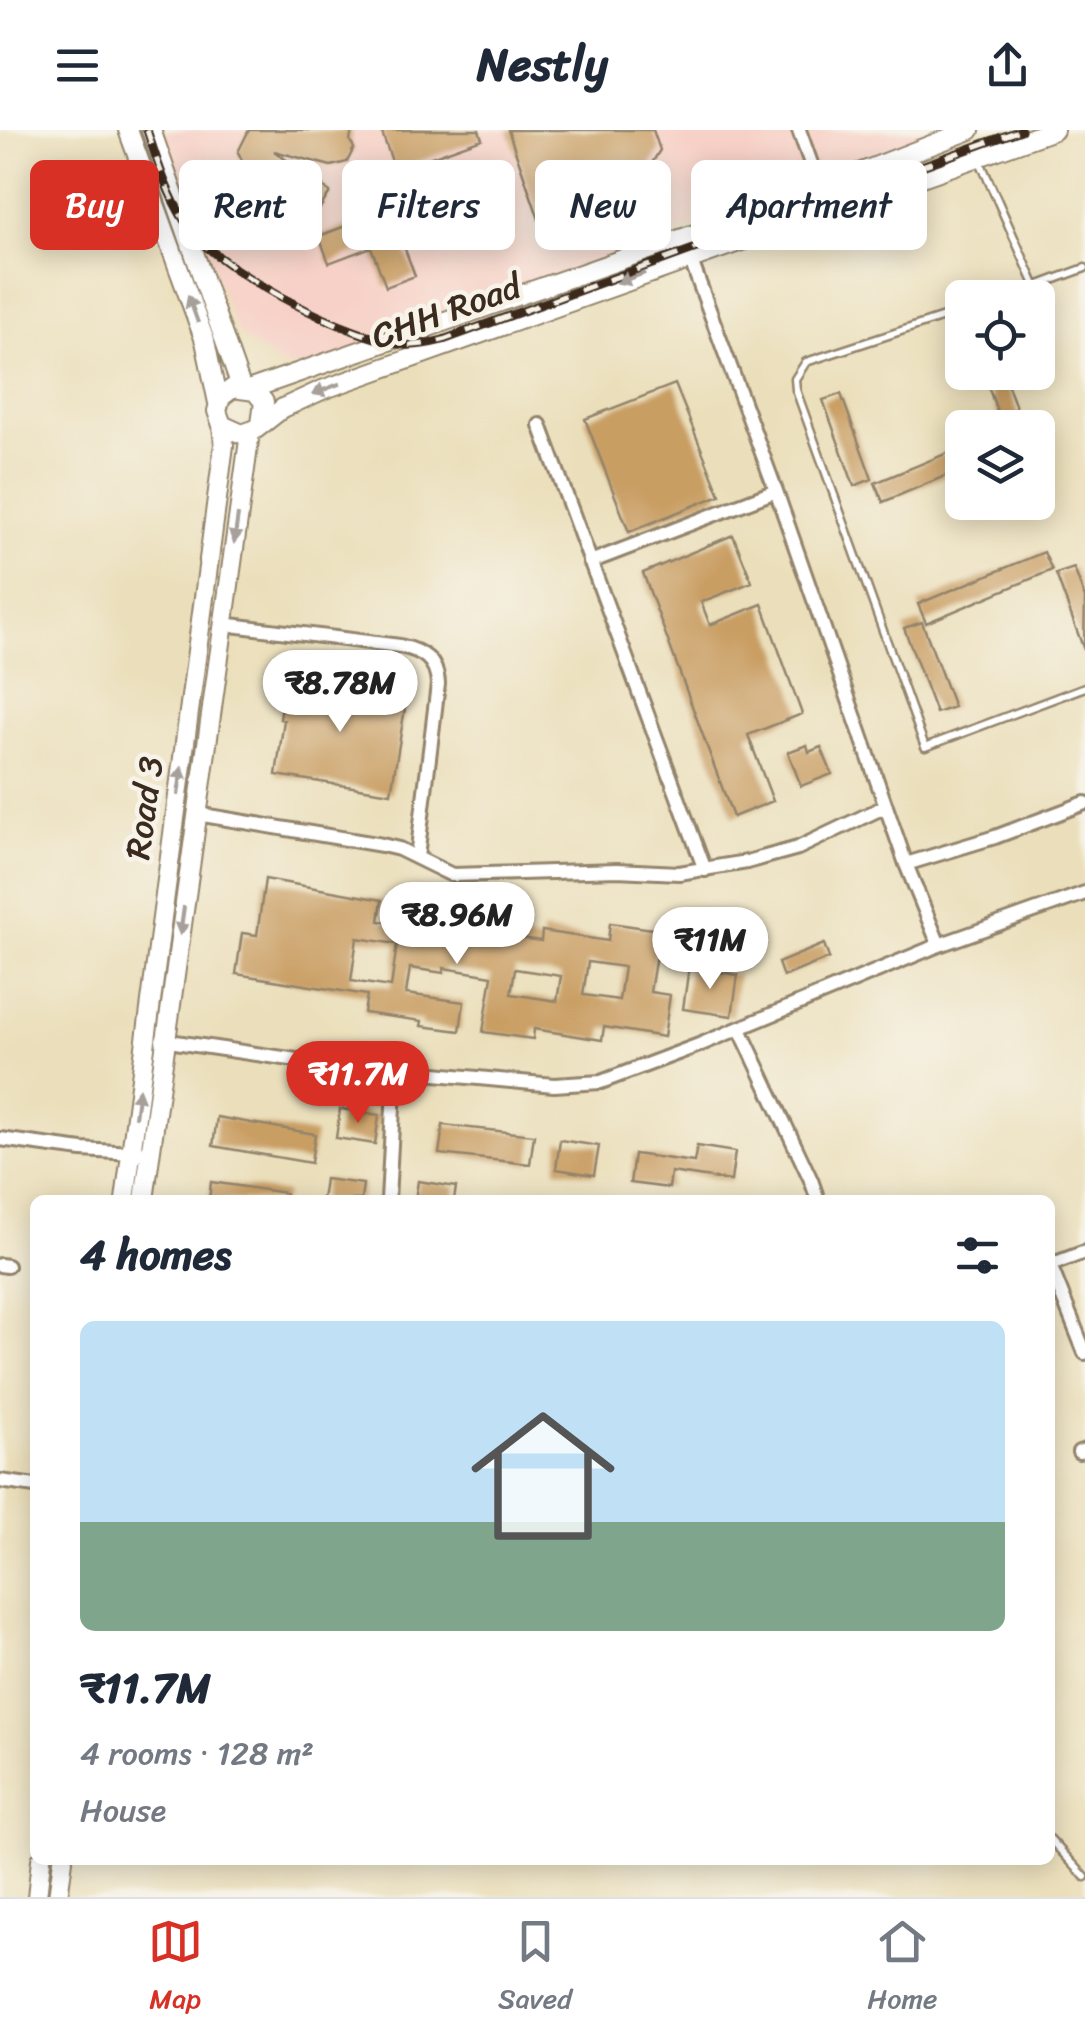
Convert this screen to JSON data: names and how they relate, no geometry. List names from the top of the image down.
{
  "streets": {
    "street": ["CHH Road", "Road 3"]
  },
  "crossings": [
    ["CHH Road", "Road 3"]
  ],
  "page": {
    "header": "Nestly",
    "chip": [
      "Buy",
      "Rent",
      "Filters",
      "New",
      "Apartment"
    ],
    "price": [
      "₹8.78M",
      "₹8.96M",
      "₹11M",
      "₹11.7M"
    ],
    "heading": "4 homes",
    "list": [
      {
        "name": "₹11.7M",
        "note": "4 rooms · 128 m² · House"
      }
    ],
    "tabs": ["Map", "Saved", "Home"]
  }
}
